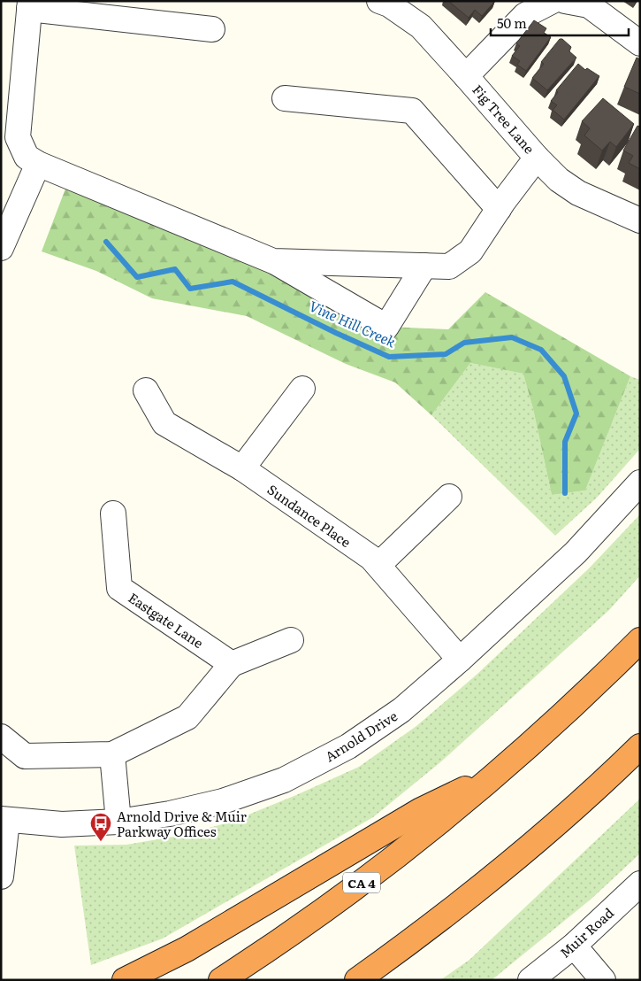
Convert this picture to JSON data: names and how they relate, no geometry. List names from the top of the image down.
{
  "streets": {
    "highway": ["CA 4"],
    "street": [
      "Fig Tree Lane",
      "Sundance Place",
      "Eastgate Lane",
      "Arnold Drive",
      "Muir Road"
    ]
  },
  "crossings": [
    ["Sundance Place", "Arnold Drive"]
  ],
  "water": ["Vine Hill Creek"],
  "places": {
    "bus stop": ["Arnold Drive & Muir Parkway Offices"]
  },
  "scale_bar": "50 m"
}
